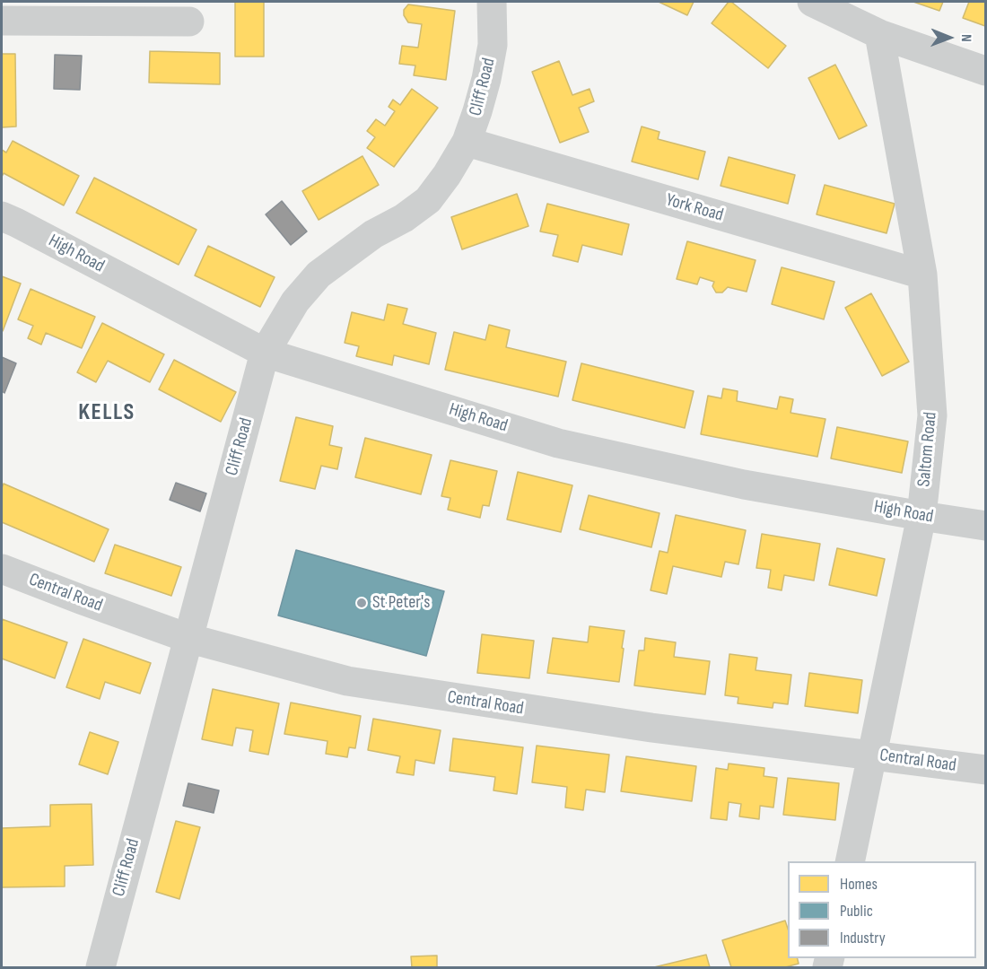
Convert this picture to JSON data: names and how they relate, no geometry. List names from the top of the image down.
{
  "streets": {
    "street": [
      "Cliff Road",
      "York Road",
      "High Road",
      "Saltom Road",
      "Central Road"
    ]
  },
  "crossings": [
    ["Cliff Road", "York Road"],
    ["Cliff Road", "High Road"],
    ["Cliff Road", "Central Road"],
    ["York Road", "Saltom Road"],
    ["High Road", "Saltom Road"],
    ["Saltom Road", "Central Road"]
  ],
  "districts": ["KELLS"],
  "places": ["St Peter's"],
  "legend": ["Homes", "Public", "Industry"],
  "north": "right"
}
